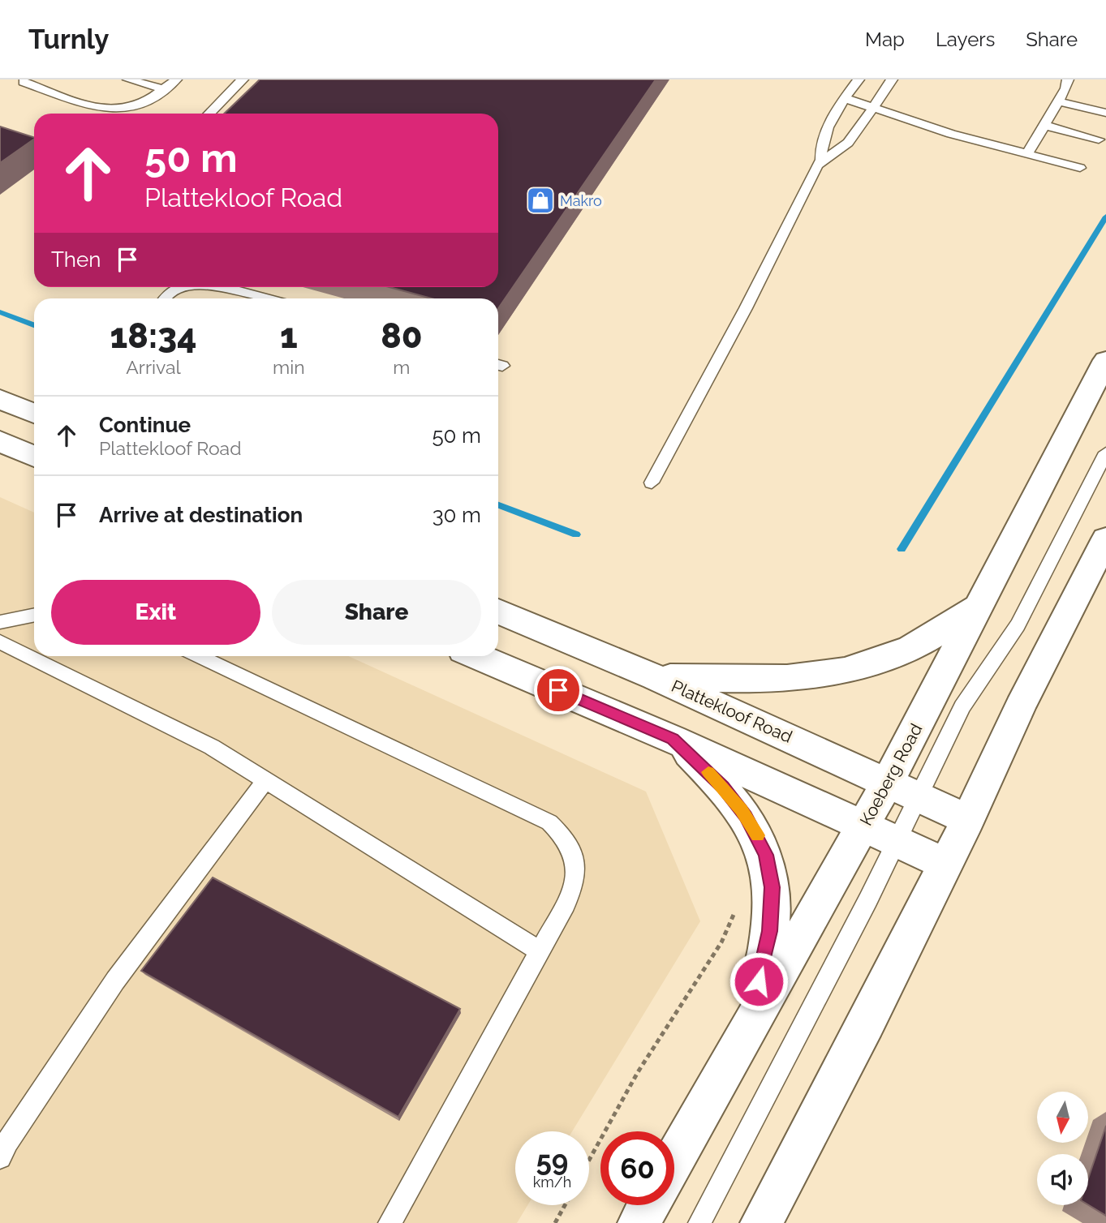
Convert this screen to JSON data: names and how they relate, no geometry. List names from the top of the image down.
{
  "streets": {
    "main road": ["Plattekloof Road", "Koeberg Road"]
  },
  "crossings": [
    ["Plattekloof Road", "Koeberg Road"]
  ],
  "places": {
    "shop": ["Makro"]
  },
  "north": "bottom",
  "page": {
    "header": "Turnly",
    "nav": ["Map", "Layers", "Share"],
    "turn": ["50 m", "Plattekloof Road"],
    "then": "Then",
    "eta": [
      "18:34",
      "Arrival",
      "1",
      "min",
      "80",
      "m"
    ],
    "list": [
      {
        "name": "Continue",
        "note": "Plattekloof Road",
        "value": "50 m"
      },
      {
        "name": "Arrive at destination",
        "value": "30 m"
      }
    ],
    "buttons": ["Exit", "Share"],
    "speed": "59 km/h",
    "limit": "60"
  }
}
